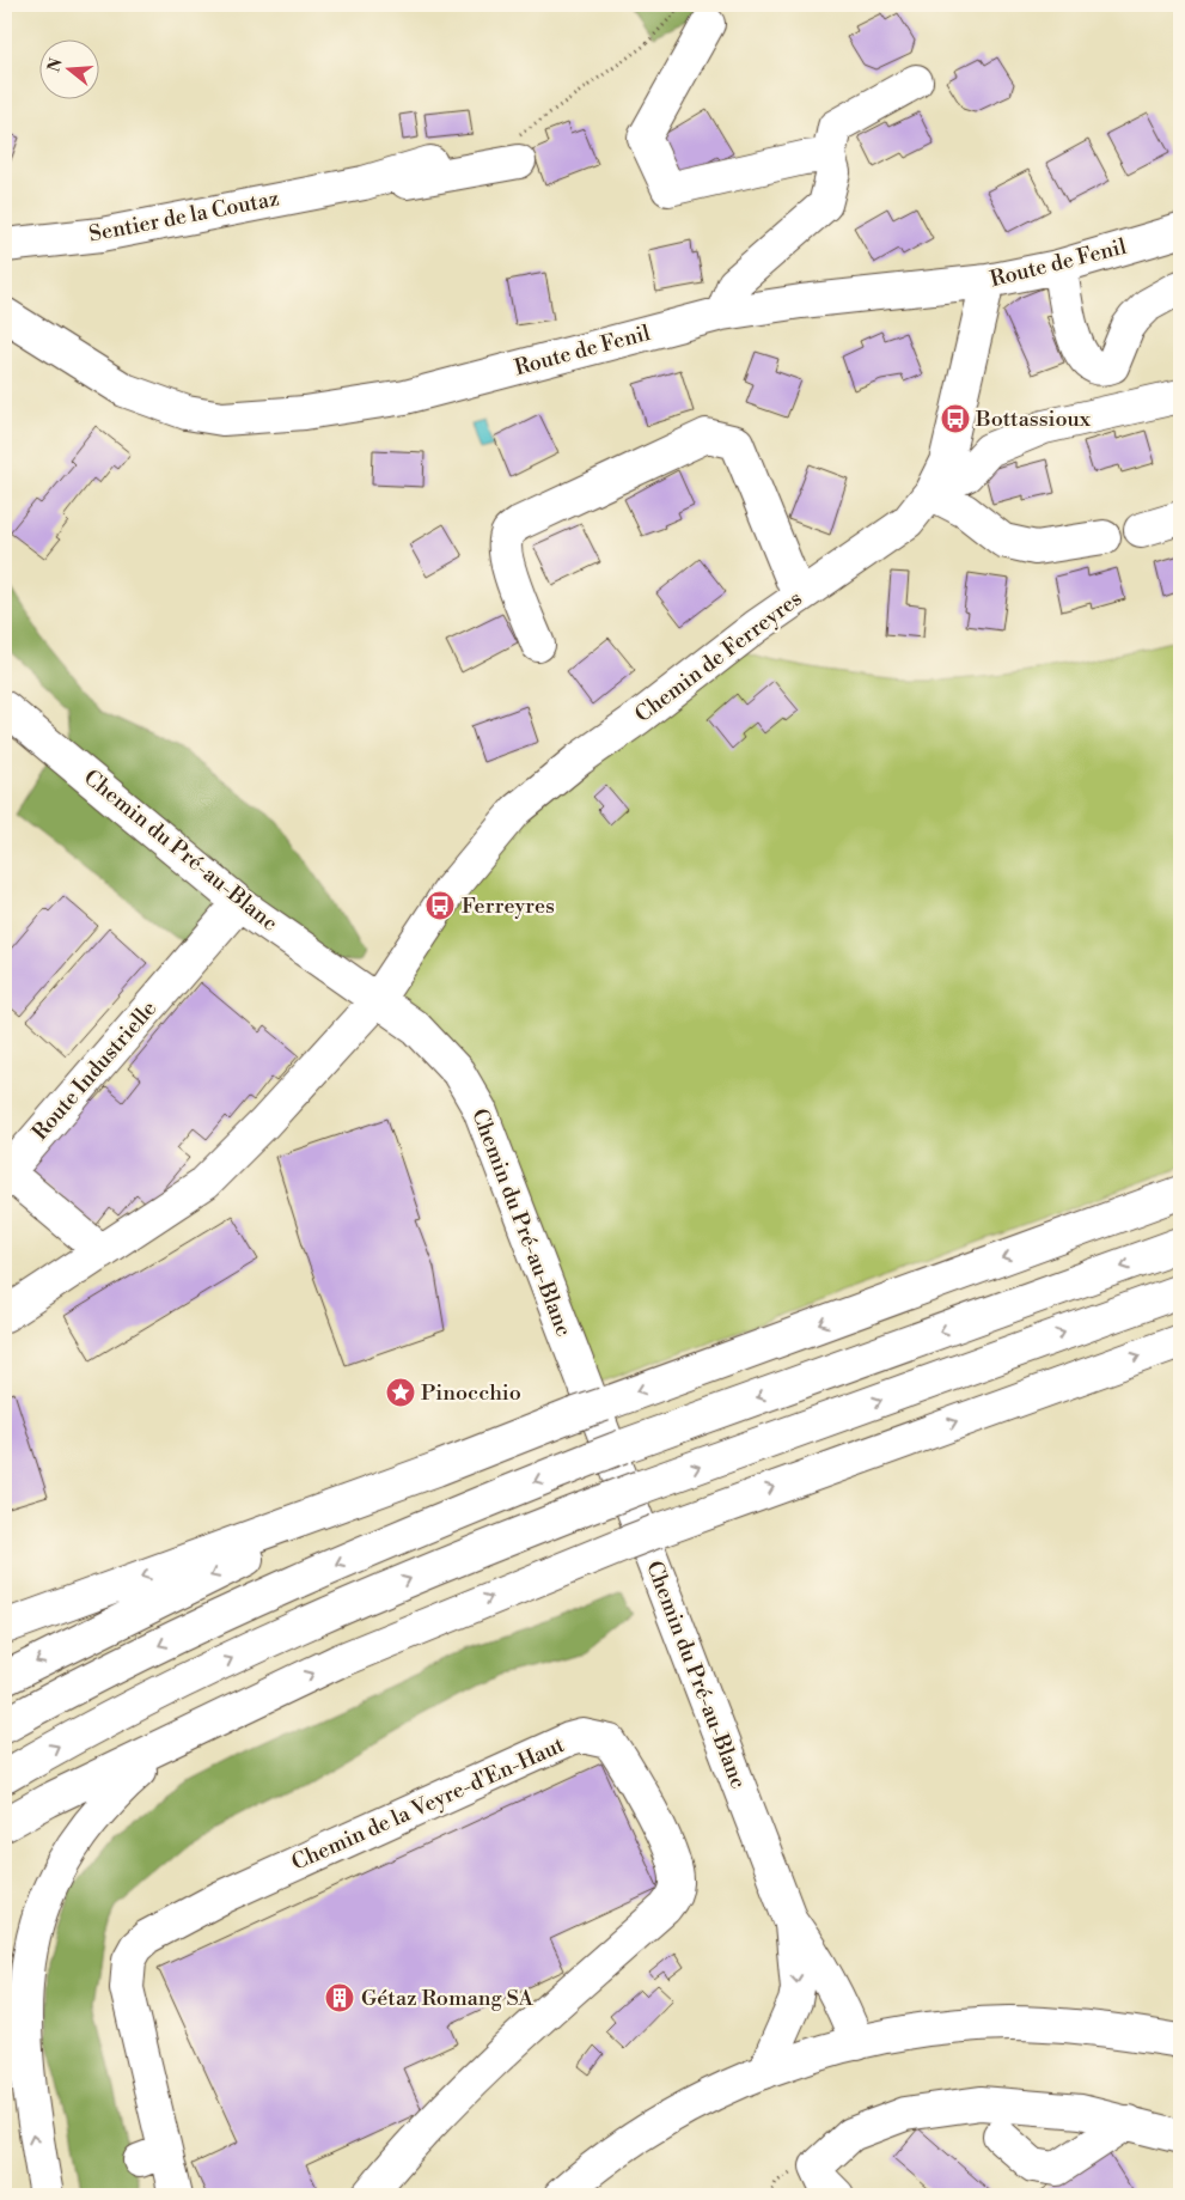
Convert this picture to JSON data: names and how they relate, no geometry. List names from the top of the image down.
{
  "streets": {
    "main road": [
      "Sentier de la Coutaz",
      "Route de Fenil",
      "Chemin de Ferreyres",
      "Chemin du Pré-au-Blanc",
      "Route Industrielle",
      "Chemin de la Veyre-d'En-Haut"
    ]
  },
  "crossings": [
    ["Route de Fenil", "Chemin de Ferreyres"],
    ["Chemin de Ferreyres", "Chemin du Pré-au-Blanc"],
    ["Chemin du Pré-au-Blanc", "Route Industrielle"]
  ],
  "places": {
    "bus stop": ["Bottassioux", "Ferreyres"],
    "place": ["Pinocchio"],
    "building": ["Gétaz Romang SA"]
  },
  "north": "left"
}
